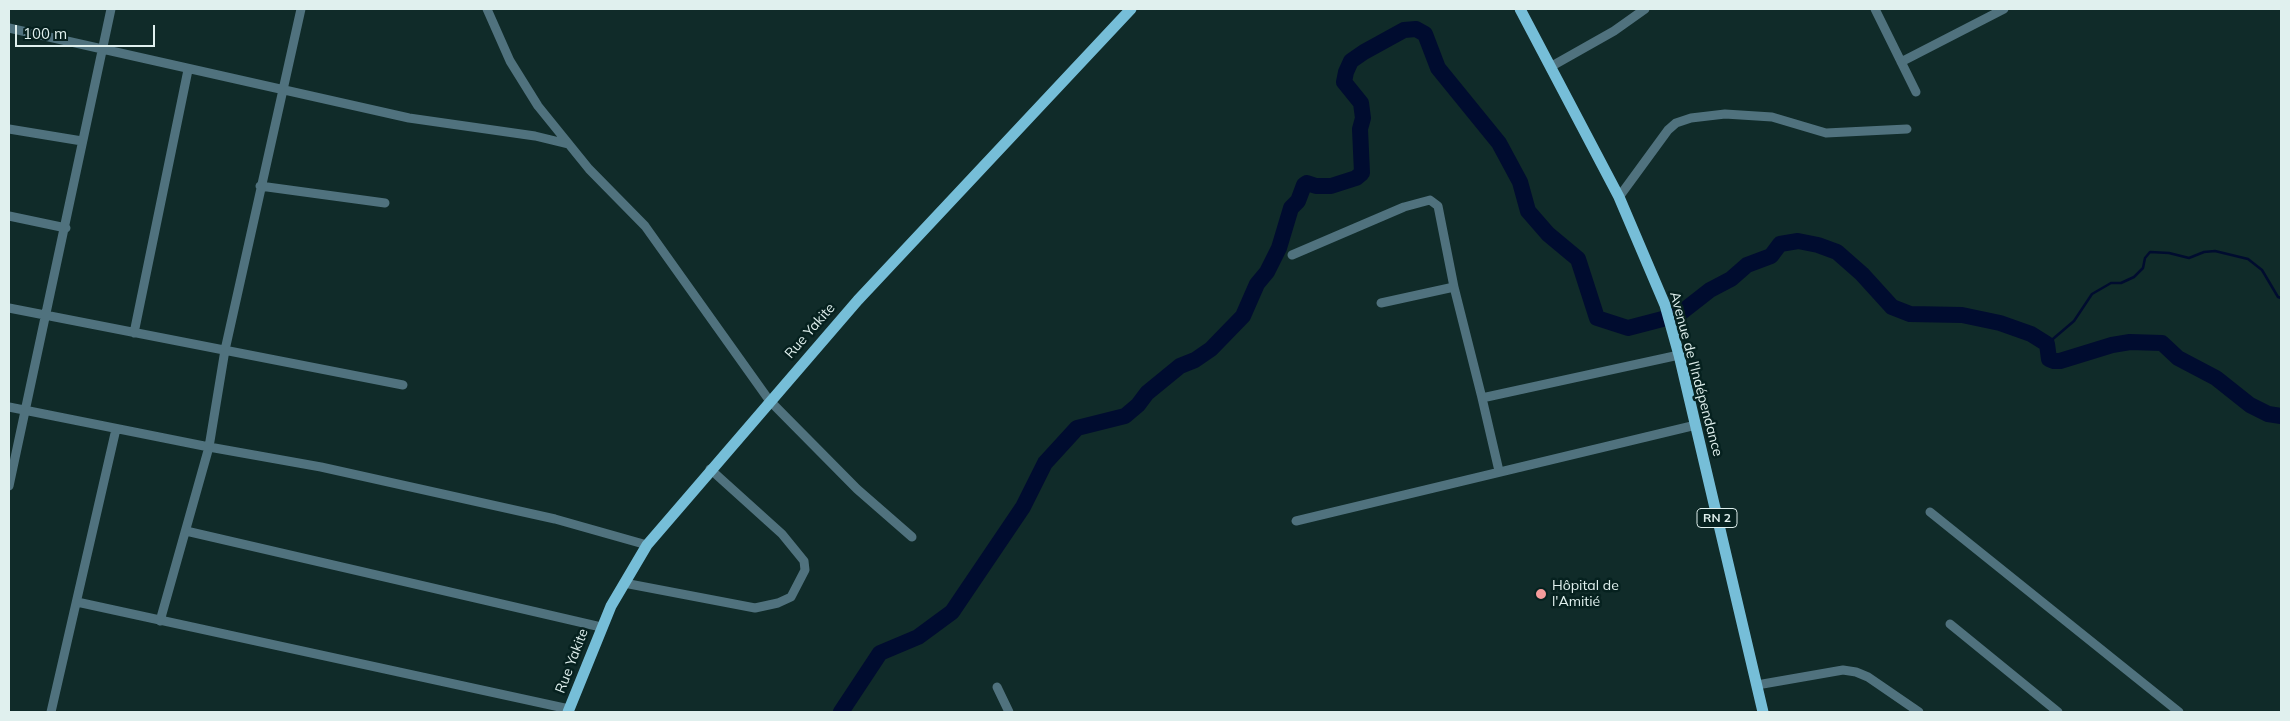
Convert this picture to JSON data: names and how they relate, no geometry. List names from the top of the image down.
{
  "streets": {
    "main road": ["Rue Yakite", "Avenue de l'Indépendance", "RN 2"]
  },
  "places": ["Hôpital de l'Amitié"],
  "scale_bar": "100 m"
}
